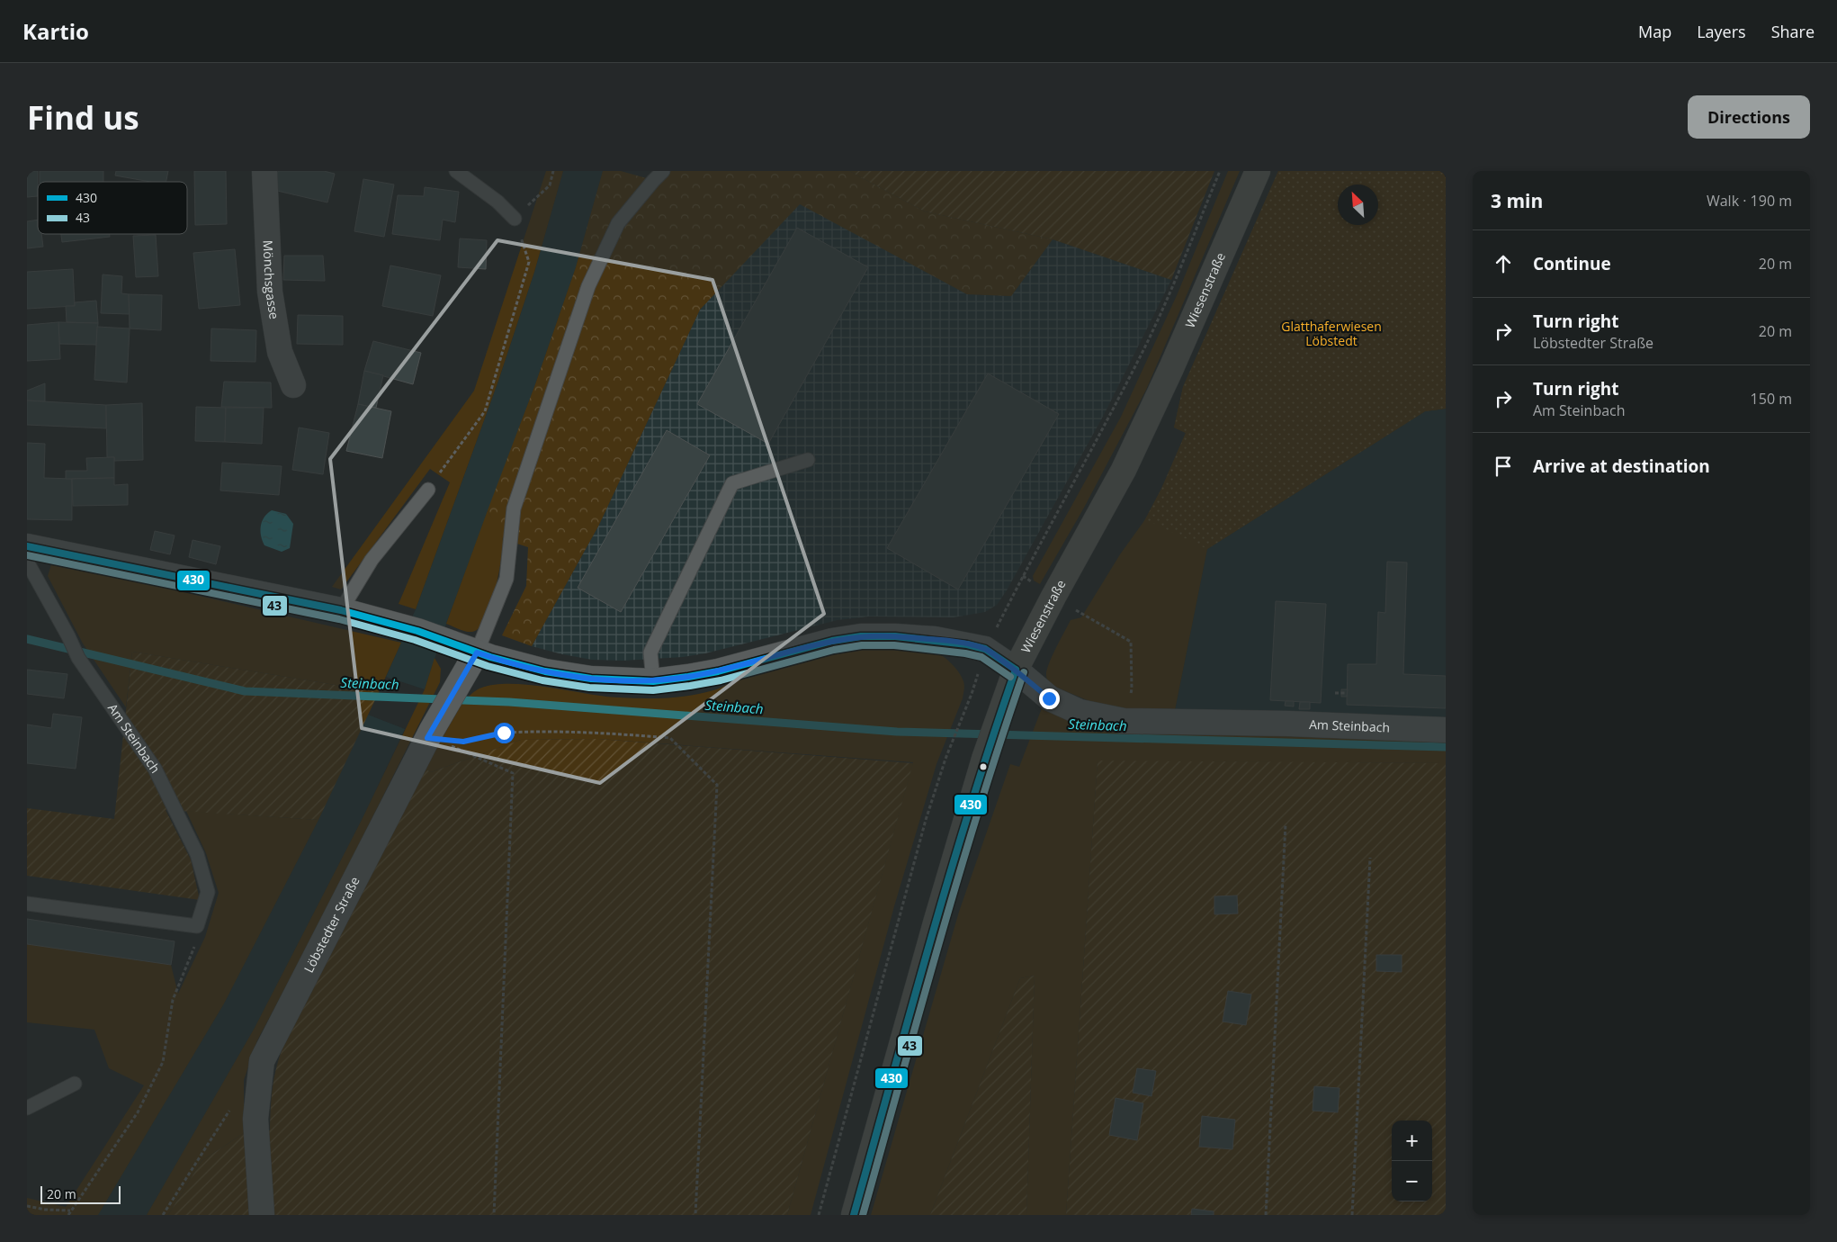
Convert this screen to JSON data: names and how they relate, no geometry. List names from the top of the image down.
{
  "streets": {
    "street": [
      "Mönchsgasse",
      "Wiesenstraße",
      "Am Steinbach",
      "Löbstedter Straße"
    ]
  },
  "crossings": [
    ["Wiesenstraße", "Am Steinbach"],
    ["Am Steinbach", "Löbstedter Straße"]
  ],
  "water": ["Steinbach"],
  "parks": ["Glatthaferwiesen Löbstedt"],
  "lines": ["transit line 430", "transit line 43"],
  "legend": ["430", "43"],
  "scale_bar": "20 m",
  "north": "top left",
  "page": {
    "header": "Kartio",
    "nav": ["Map", "Layers", "Share"],
    "buttons": "Directions",
    "title": "Find us",
    "heading": ["3 min", "Walk · 190 m"],
    "list": [
      ["Continue", "20 m"],
      ["Turn right", "Löbstedter Straße", "20 m"],
      ["Turn right", "Am Steinbach", "150 m"],
      "Arrive at destination"
    ],
    "map_buttons": ["+", "−"],
    "scale": "20 m"
  }
}
